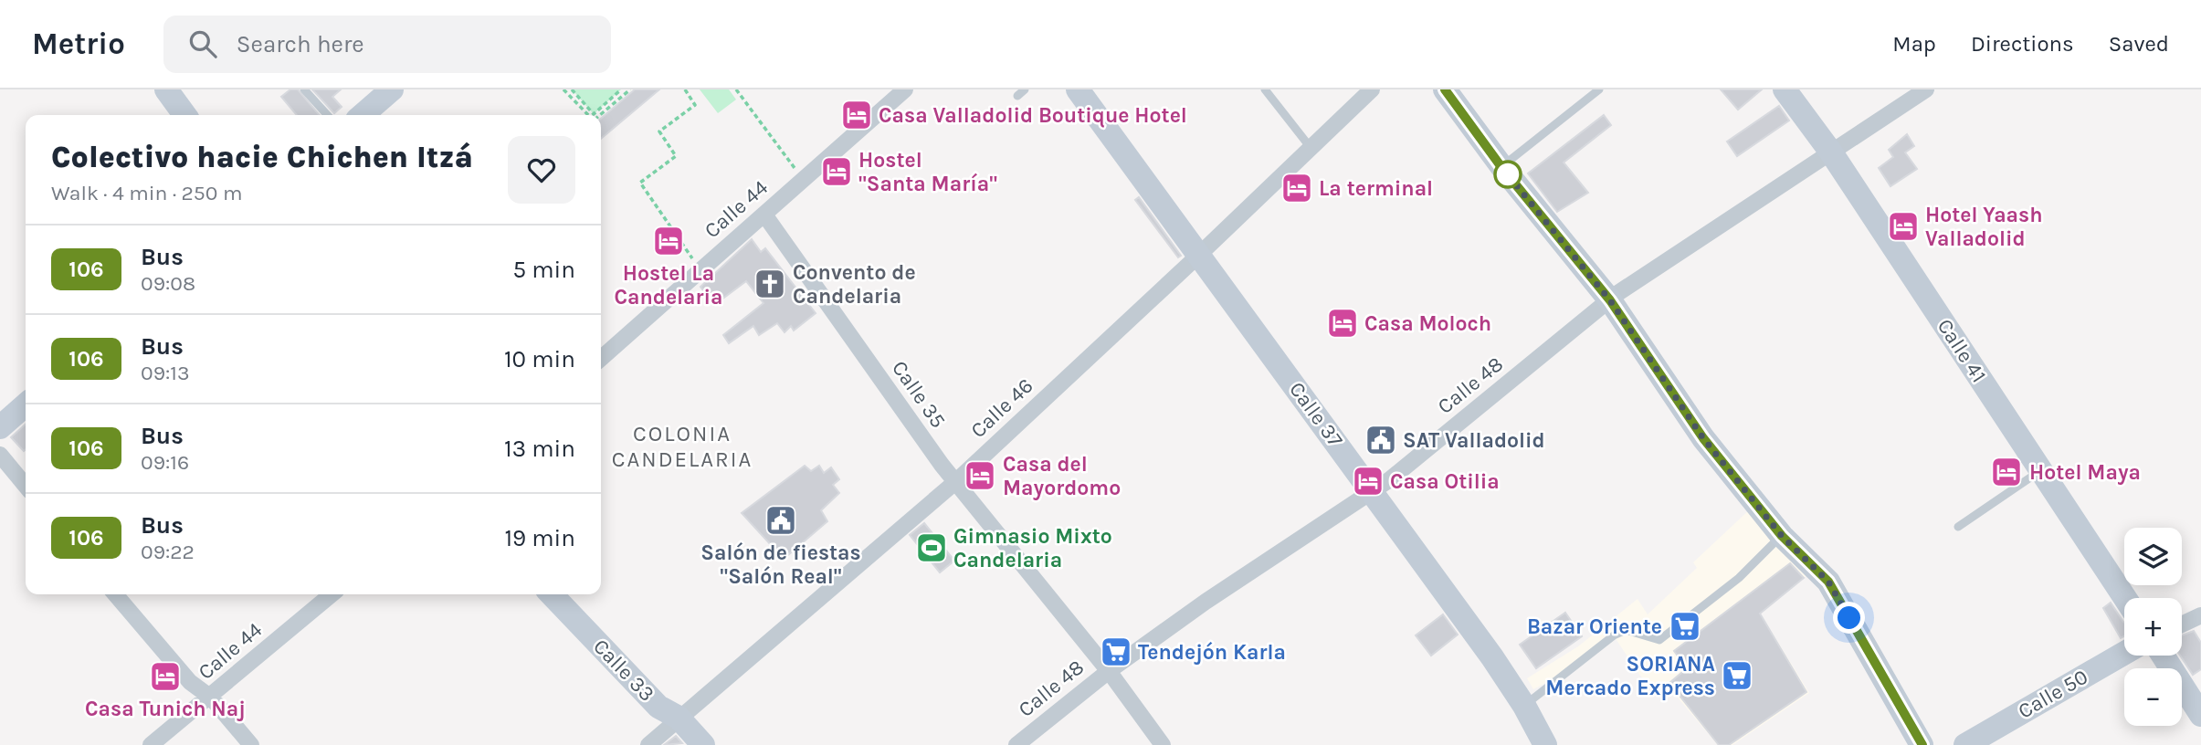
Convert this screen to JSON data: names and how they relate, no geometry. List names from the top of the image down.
{
  "streets": {
    "main road": [
      "Calle 41",
      "Calle 37",
      "Calle 33",
      "Calle 50"
    ],
    "street": [
      "Calle 44",
      "Calle 48",
      "Calle 35",
      "Calle 46"
    ]
  },
  "crossings": [
    ["Calle 44", "Calle 35"],
    ["Calle 41", "Calle 48"],
    ["Calle 48", "Calle 35"],
    ["Calle 48", "Calle 37"],
    ["Calle 35", "Calle 46"],
    ["Calle 46", "Calle 37"],
    ["Calle 46", "Calle 33"]
  ],
  "districts": ["COLONIA CANDELARIA"],
  "places": {
    "hotel": [
      "Casa Valladolid Boutique Hotel",
      "Hostel \"Santa María\"",
      "La terminal",
      "Hotel Yaash Valladolid",
      "Hostel La Candelaria",
      "Casa Moloch",
      "Hotel Maya",
      "Casa del Mayordomo",
      "Casa Otilia",
      "Casa Tunich Naj"
    ],
    "church": ["Convento de Candelaria"],
    "public building": ["SAT Valladolid", "Salón de fiestas \"Salón Real\""],
    "sports": ["Gimnasio Mixto Candelaria"],
    "supermarket": ["Bazar Oriente", "Tendejón Karla", "SORIANA Mercado Express"]
  },
  "lines": ["bus line 106"],
  "page": {
    "header": "Metrio",
    "search": "Search here",
    "nav": ["Map", "Directions", "Saved"],
    "heading": ["Colectivo hacie Chichen Itzá", "Walk · 4 min · 250 m"],
    "list": [
      {
        "mark": "106",
        "name": "Bus",
        "note": "09:08",
        "value": "5 min"
      },
      {
        "mark": "106",
        "name": "Bus",
        "note": "09:13",
        "value": "10 min"
      },
      {
        "mark": "106",
        "name": "Bus",
        "note": "09:16",
        "value": "13 min"
      },
      {
        "mark": "106",
        "name": "Bus",
        "note": "09:22",
        "value": "19 min"
      }
    ],
    "map_buttons": ["+", "−"]
  }
}
